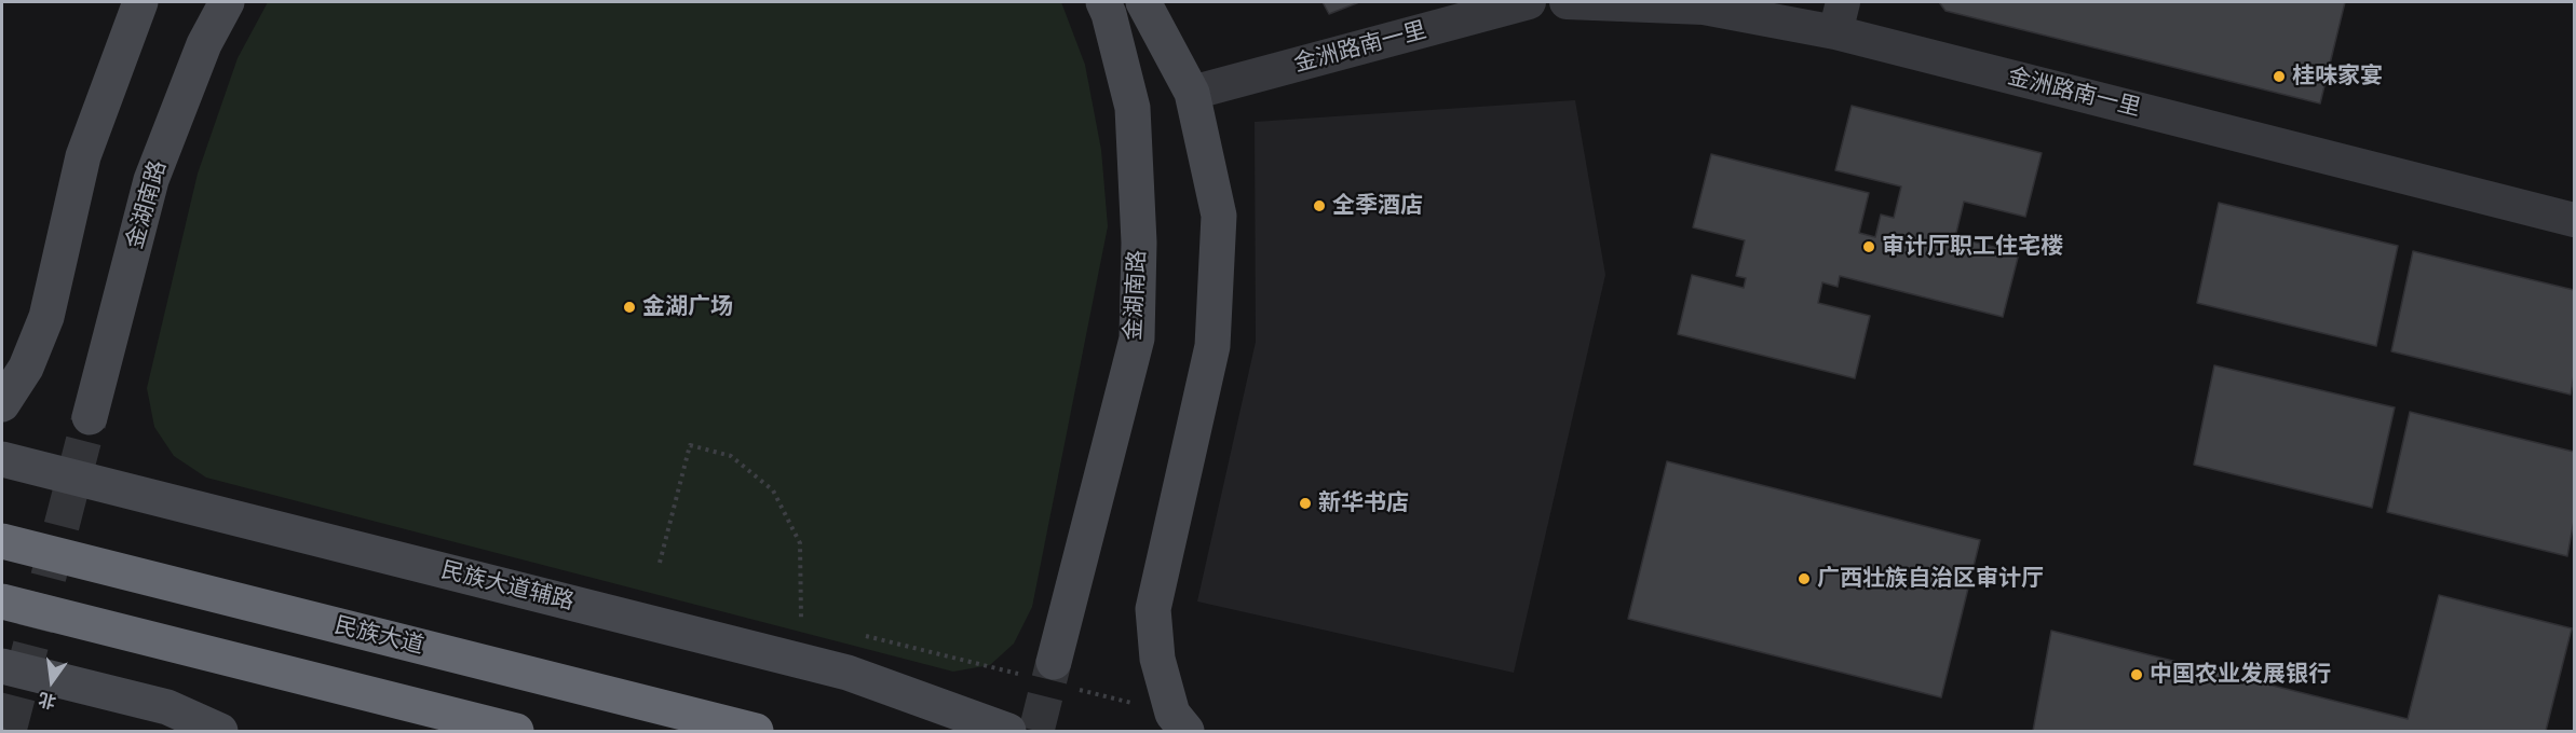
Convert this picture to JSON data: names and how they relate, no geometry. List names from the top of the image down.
{
  "streets": {
    "highway": ["民族大道"],
    "main road": ["金湖南路", "民族大道辅路"],
    "street": ["金洲路南一里"]
  },
  "places": [
    "桂味家宴",
    "全季酒店",
    "审计厅职工住宅楼",
    "金湖广场",
    "新华书店",
    "广西壮族自治区审计厅",
    "中国农业发展银行"
  ],
  "north": "bottom"
}
